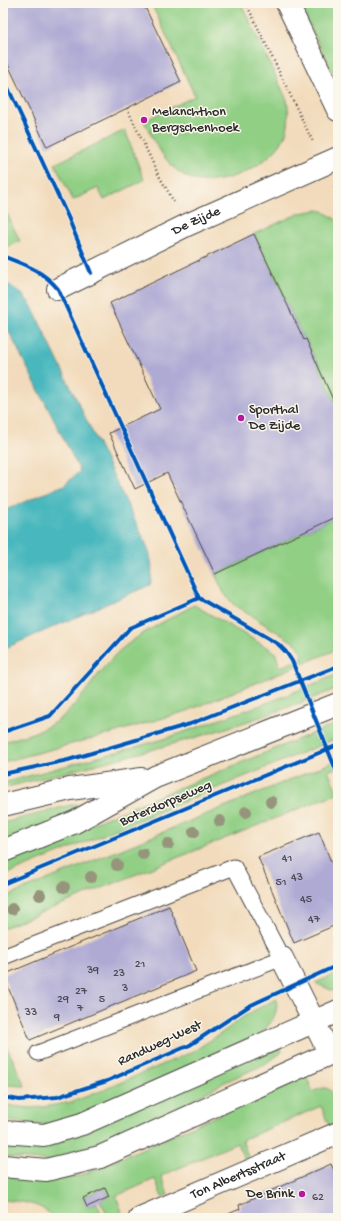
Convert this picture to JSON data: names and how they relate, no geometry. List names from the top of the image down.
{
  "streets": {
    "main road": ["De Zijde", "Boterdorpseweg", "Ton Albertsstraat"],
    "cycle path": ["Randweg-West"]
  },
  "places": ["Melanchthon Bergschenhoek", "Sporthal De Zijde", "De Brink"],
  "house_numbers": [
    "41",
    "43",
    "51",
    "45",
    "47",
    "21",
    "39",
    "23",
    "3",
    "27",
    "29",
    "5",
    "7",
    "33",
    "9",
    "62"
  ]
}
